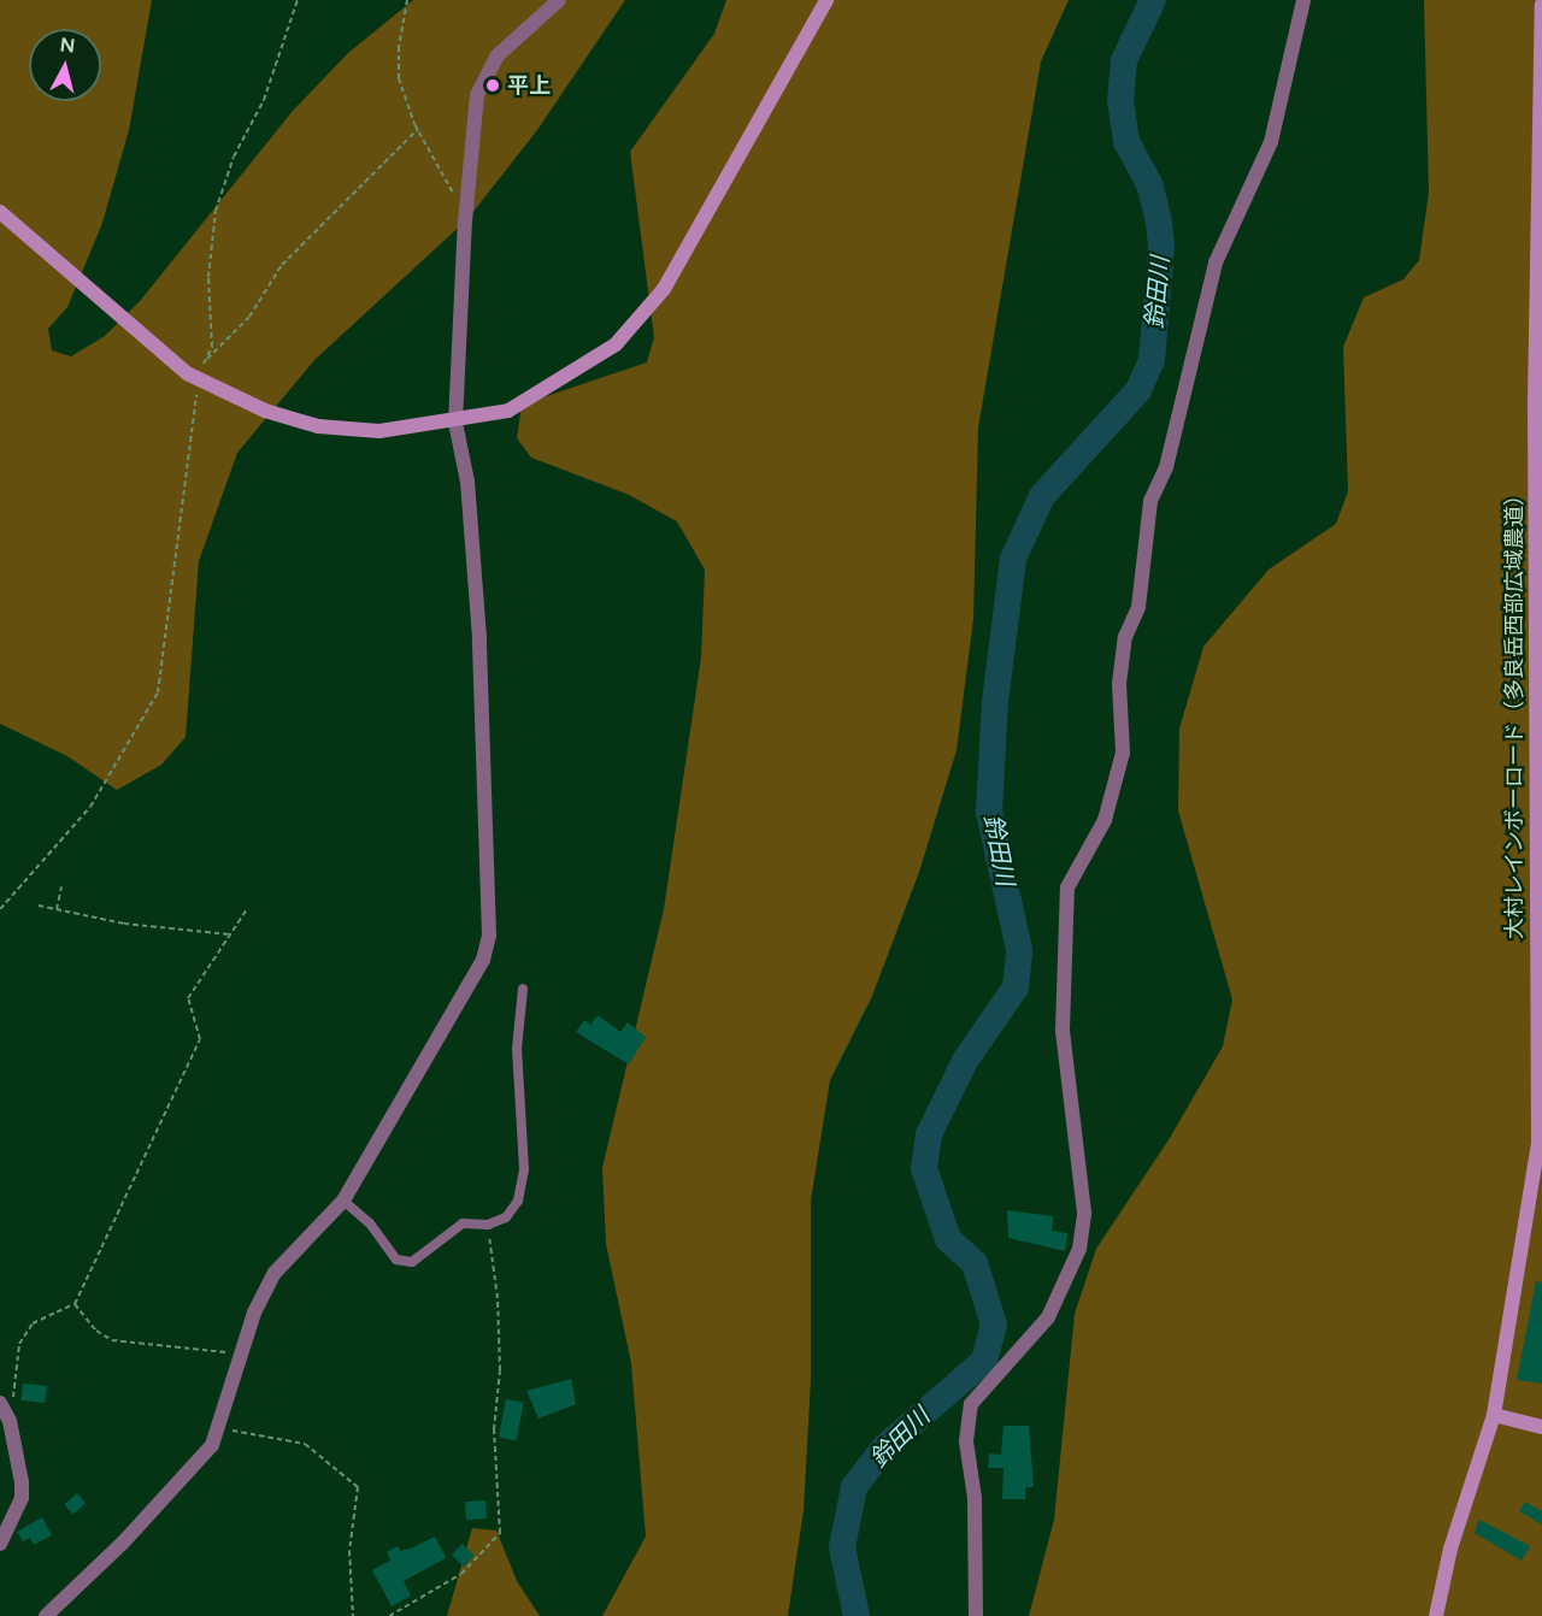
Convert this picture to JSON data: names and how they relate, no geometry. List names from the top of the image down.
{
  "streets": {
    "street": ["大村レインボーロード（多良岳西部広域農道）"]
  },
  "water": ["鈴田川"],
  "places": ["平上"],
  "north": "top"
}
